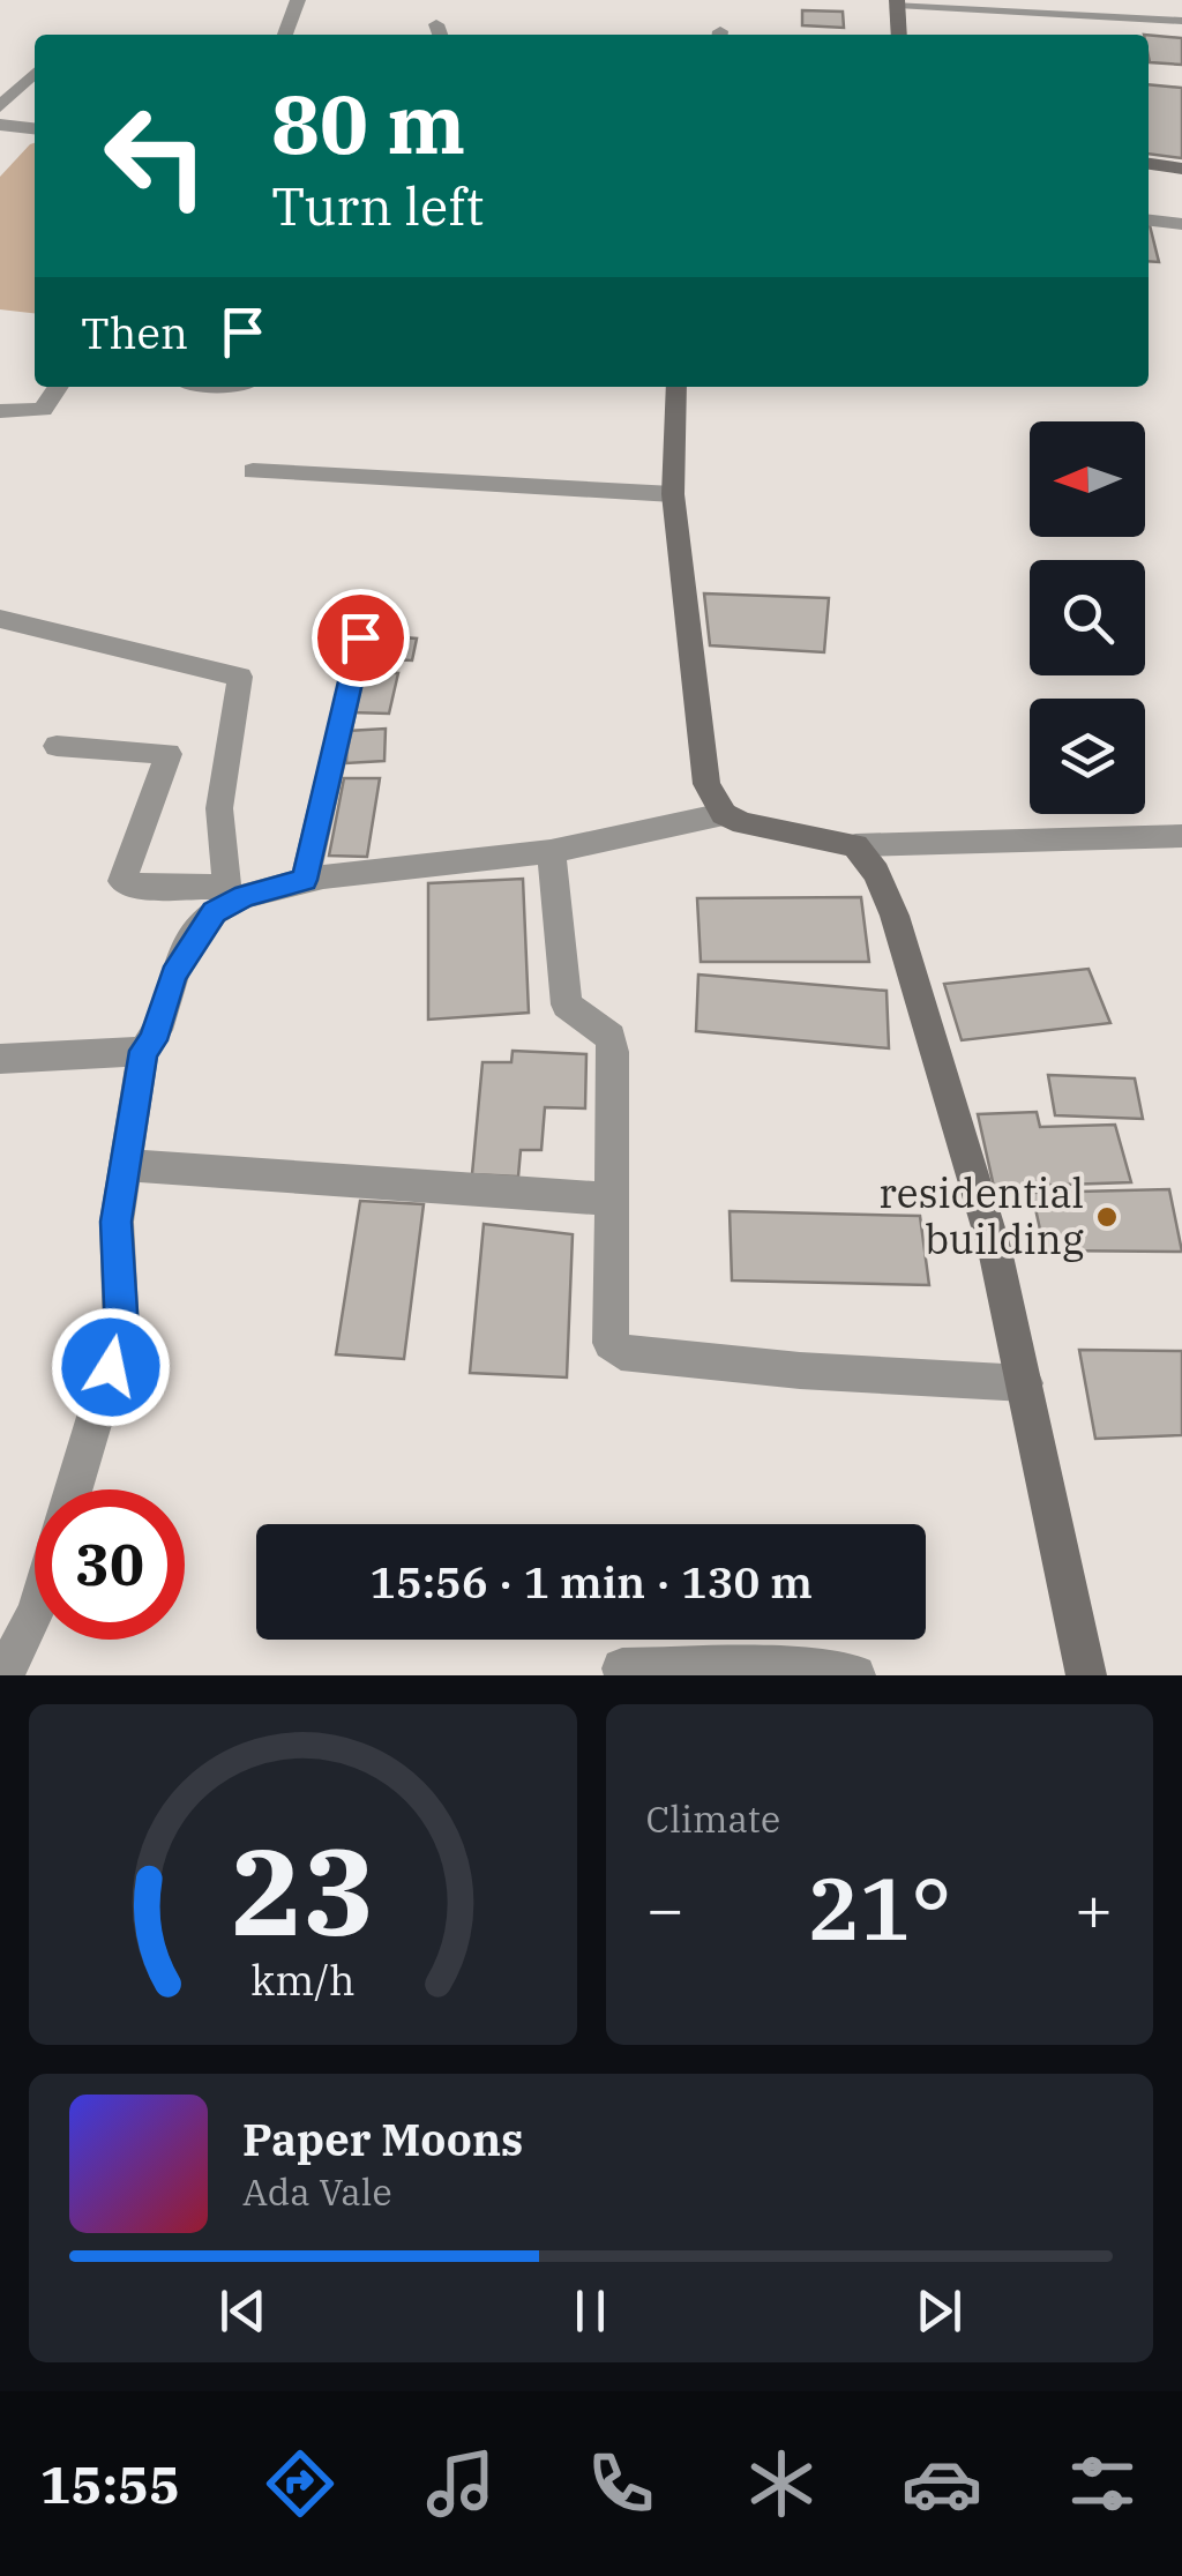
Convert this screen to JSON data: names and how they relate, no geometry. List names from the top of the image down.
{
  "places": ["residential building"],
  "north": "left",
  "page": {
    "turn": ["80 m", "Turn left"],
    "then": "Then",
    "limit": "30",
    "trip": "15:56 · 1 min · 130 m",
    "tile": "Climate",
    "heat": ["−", "21°", "+"],
    "song": ["Paper Moons", "Ada Vale"],
    "tabs": "15:55",
    "gauge": ["23", "km/h"]
  }
}
